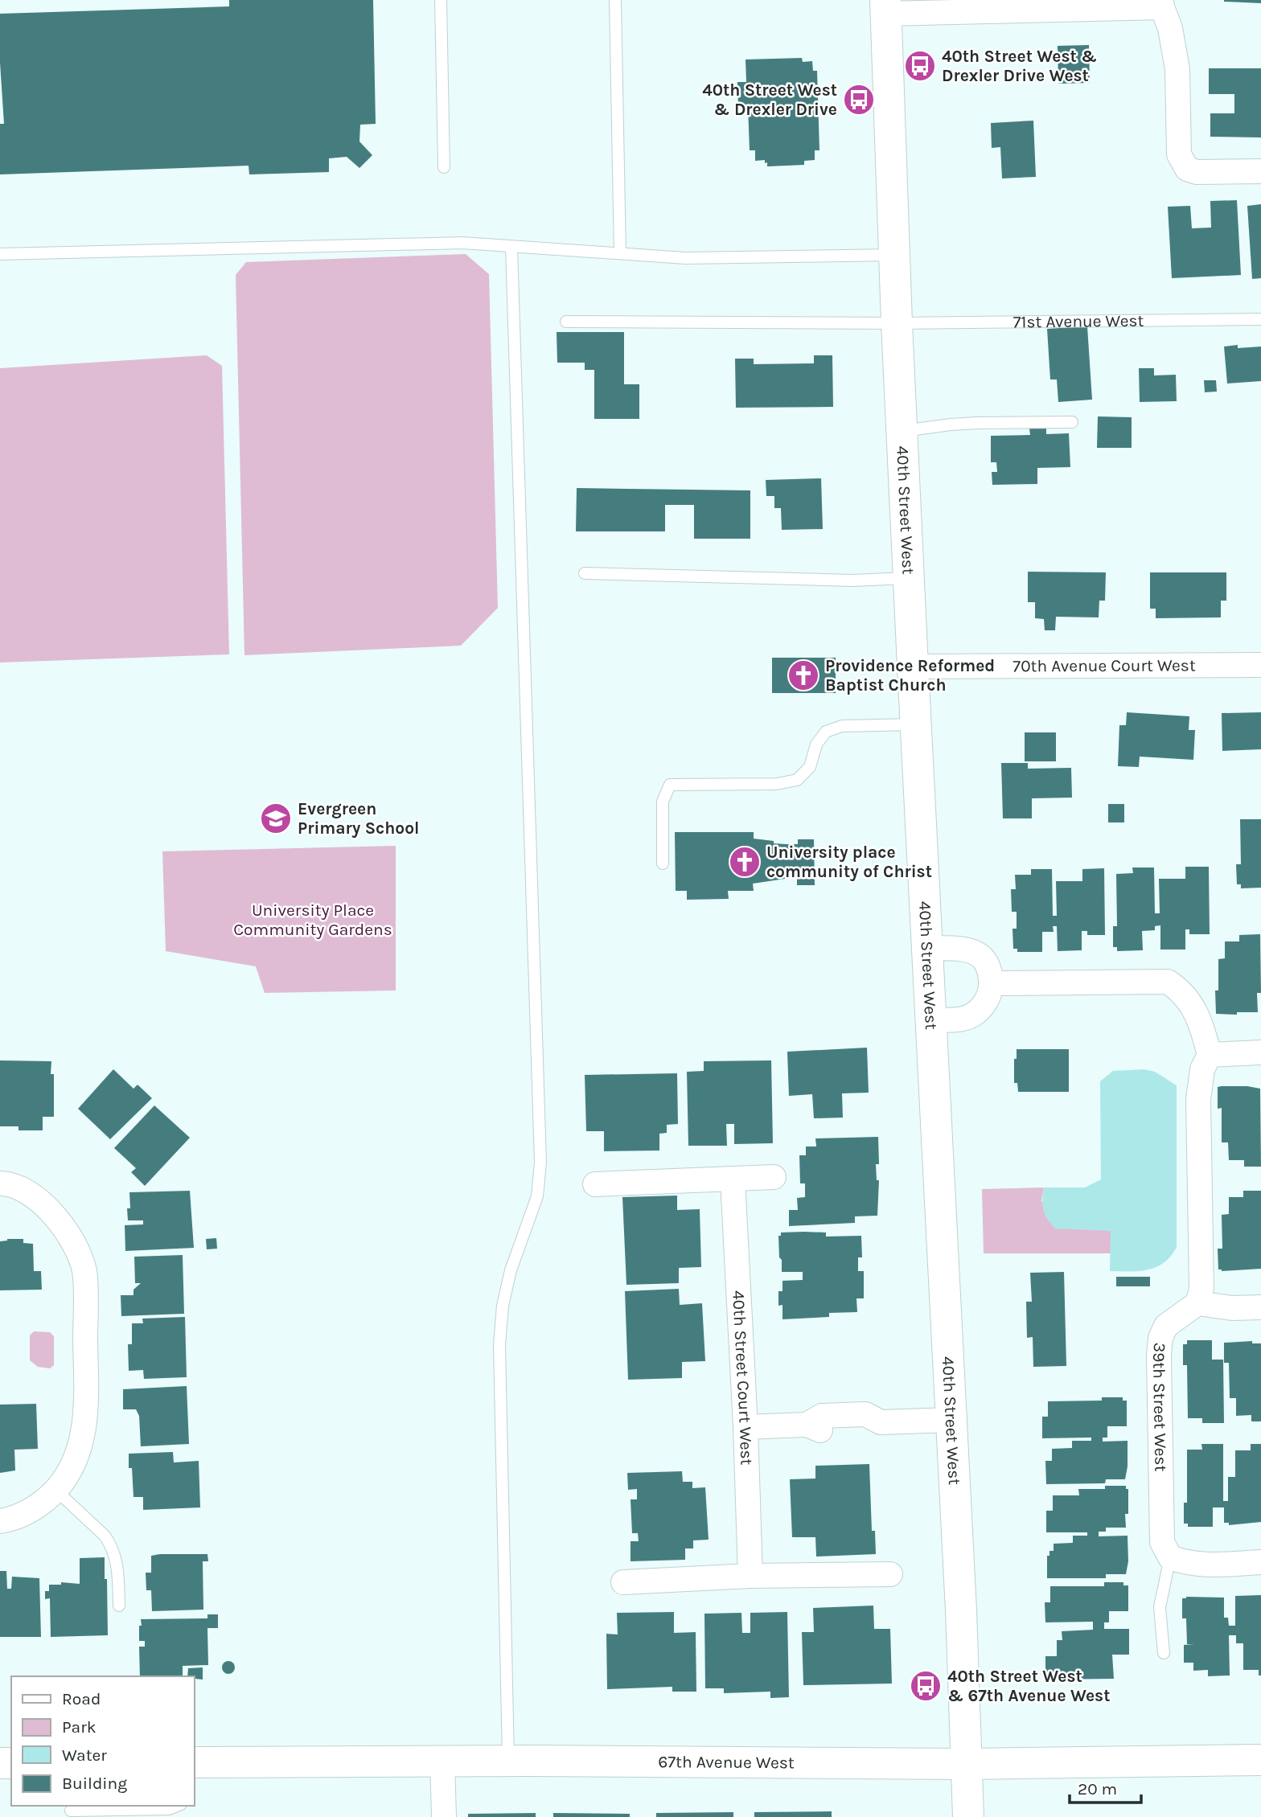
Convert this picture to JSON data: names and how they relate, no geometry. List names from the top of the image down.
{
  "streets": {
    "main road": ["40th Street West", "67th Avenue West"],
    "street": ["70th Avenue Court West", "40th Street Court West", "39th Street West"],
    "lane": ["71st Avenue West"]
  },
  "crossings": [
    ["71st Avenue West", "40th Street West"],
    ["40th Street West", "70th Avenue Court West"],
    ["40th Street West", "67th Avenue West"]
  ],
  "parks": ["University Place Community Gardens"],
  "places": {
    "bus stop": ["40th Street West & Drexler Drive West", "40th Street West & Drexler Drive", "40th Street West & 67th Avenue West"],
    "church": ["Providence Reformed Baptist Church", "University place community of Christ"],
    "school or university": ["Evergreen Primary School"]
  },
  "legend": [
    "Road",
    "Park",
    "Water",
    "Building"
  ],
  "scale_bar": "20 m"
}
